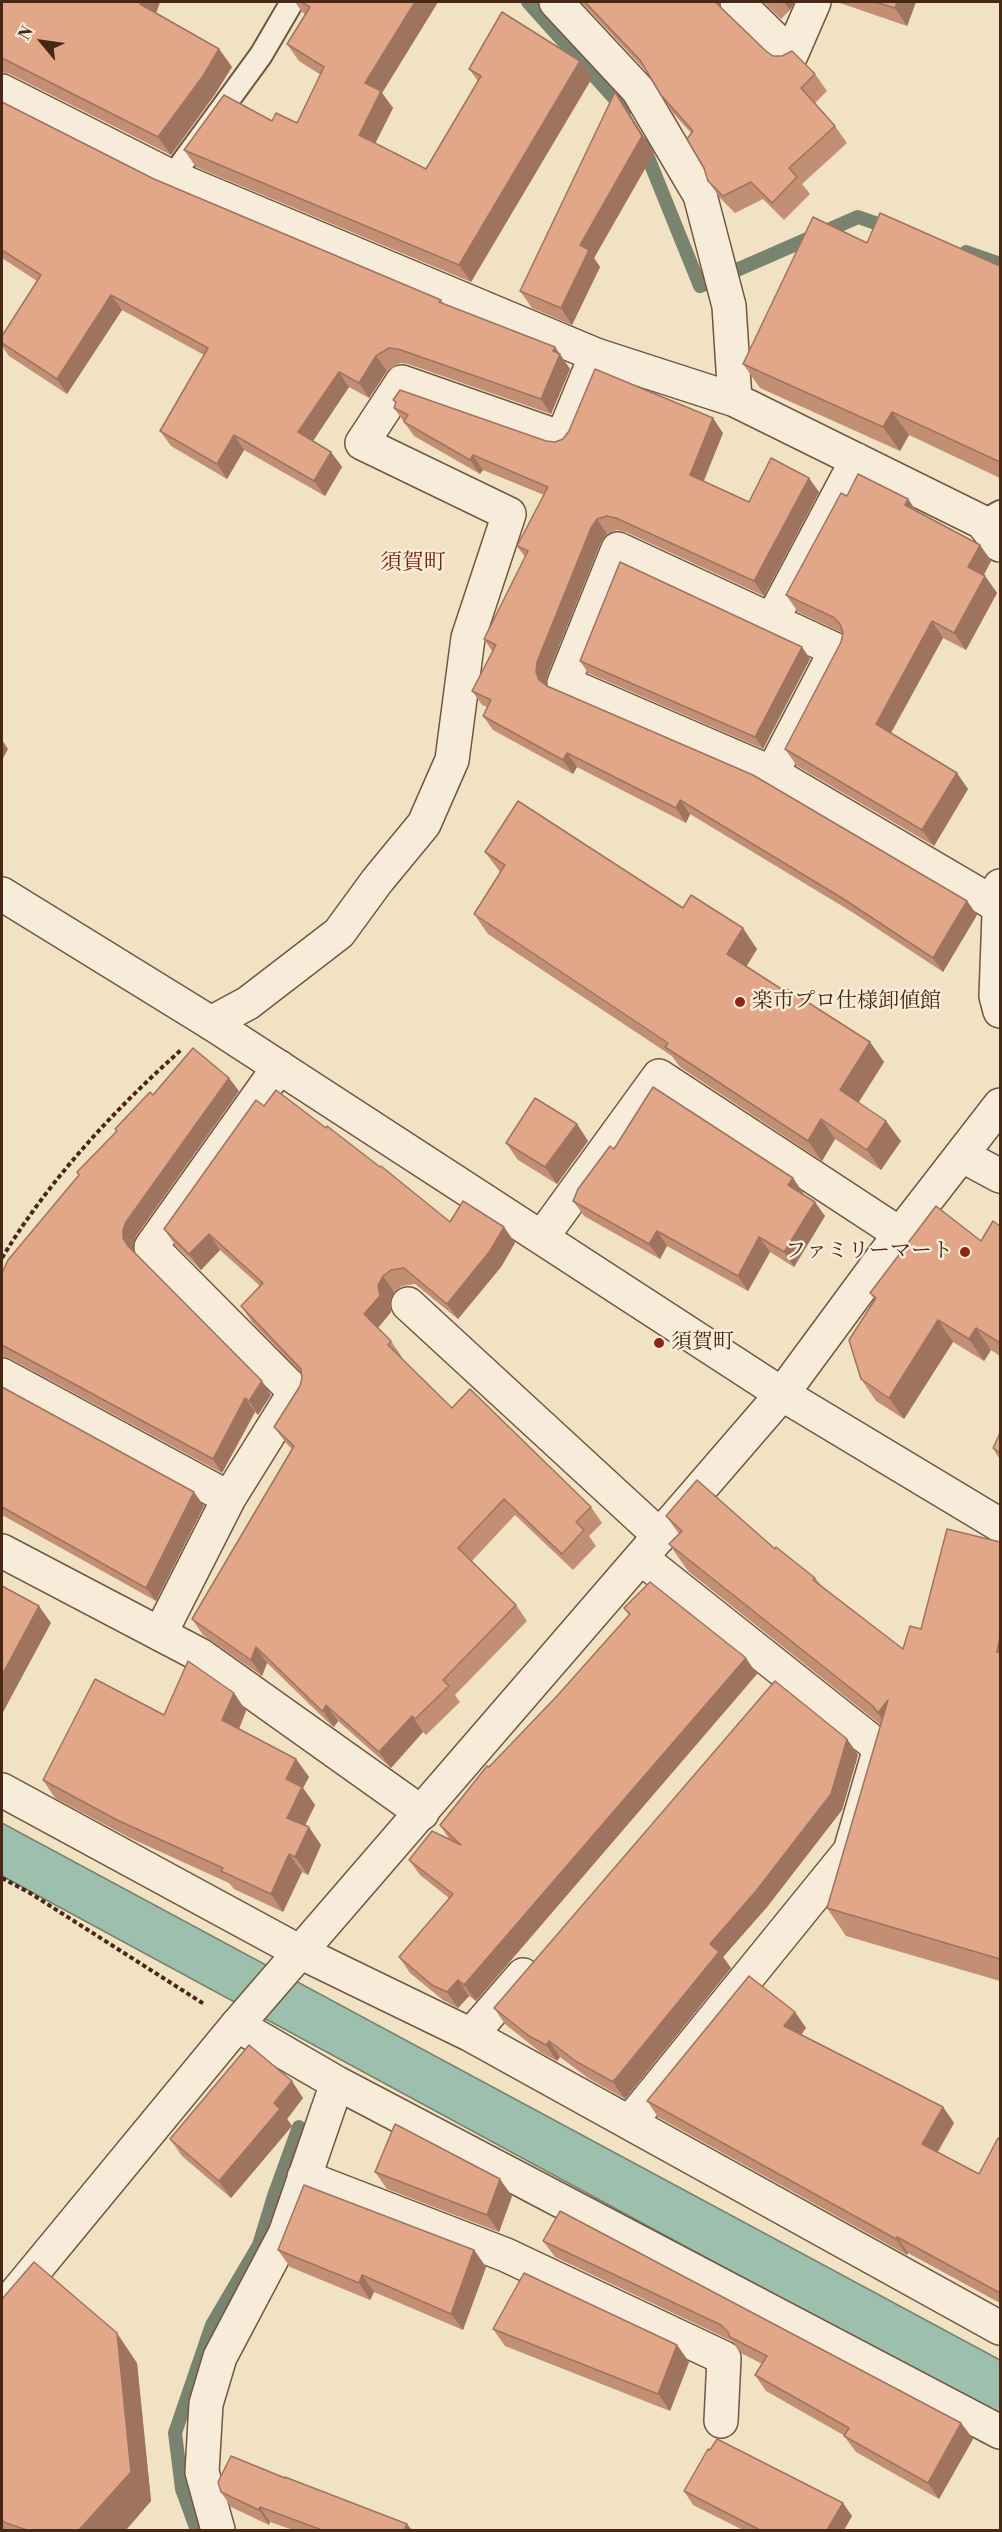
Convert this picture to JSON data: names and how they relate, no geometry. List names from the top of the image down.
{
  "districts": ["須賀町"],
  "places": ["楽市プロ仕様卸値館", "ファミリーマート", "須賀町"],
  "north": "top left"
}
